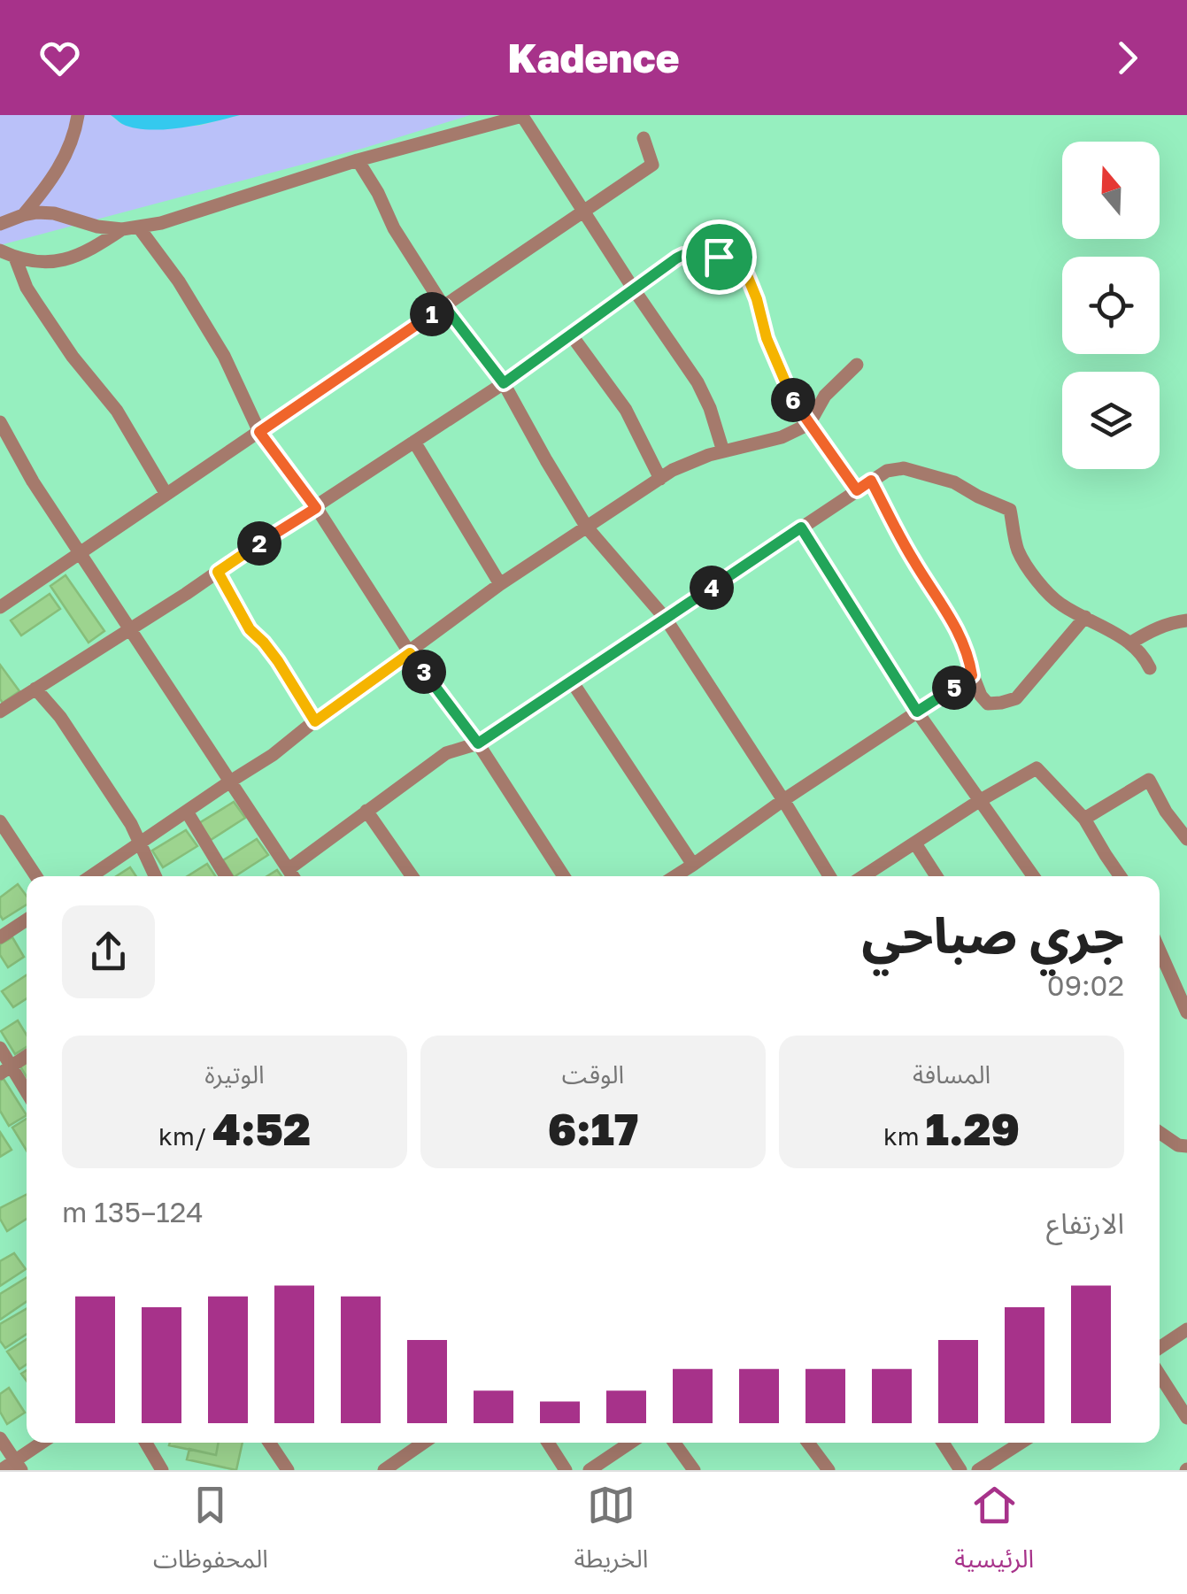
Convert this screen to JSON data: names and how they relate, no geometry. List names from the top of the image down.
{
  "north": "top",
  "page": {
    "header": "Kadence",
    "pins": [
      "1",
      "6",
      "2",
      "4",
      "3",
      "5"
    ],
    "heading": ["جري صباحي", "09:02"],
    "stats": [
      ["المسافة", "1.29 km"],
      ["الوقت", "6:17"],
      ["الوتيرة", "4:52 /km"]
    ],
    "chart": ["الارتفاع", "124–135 m"],
    "tabs": ["الرئيسية", "الخريطة", "المحفوظات"]
  }
}
